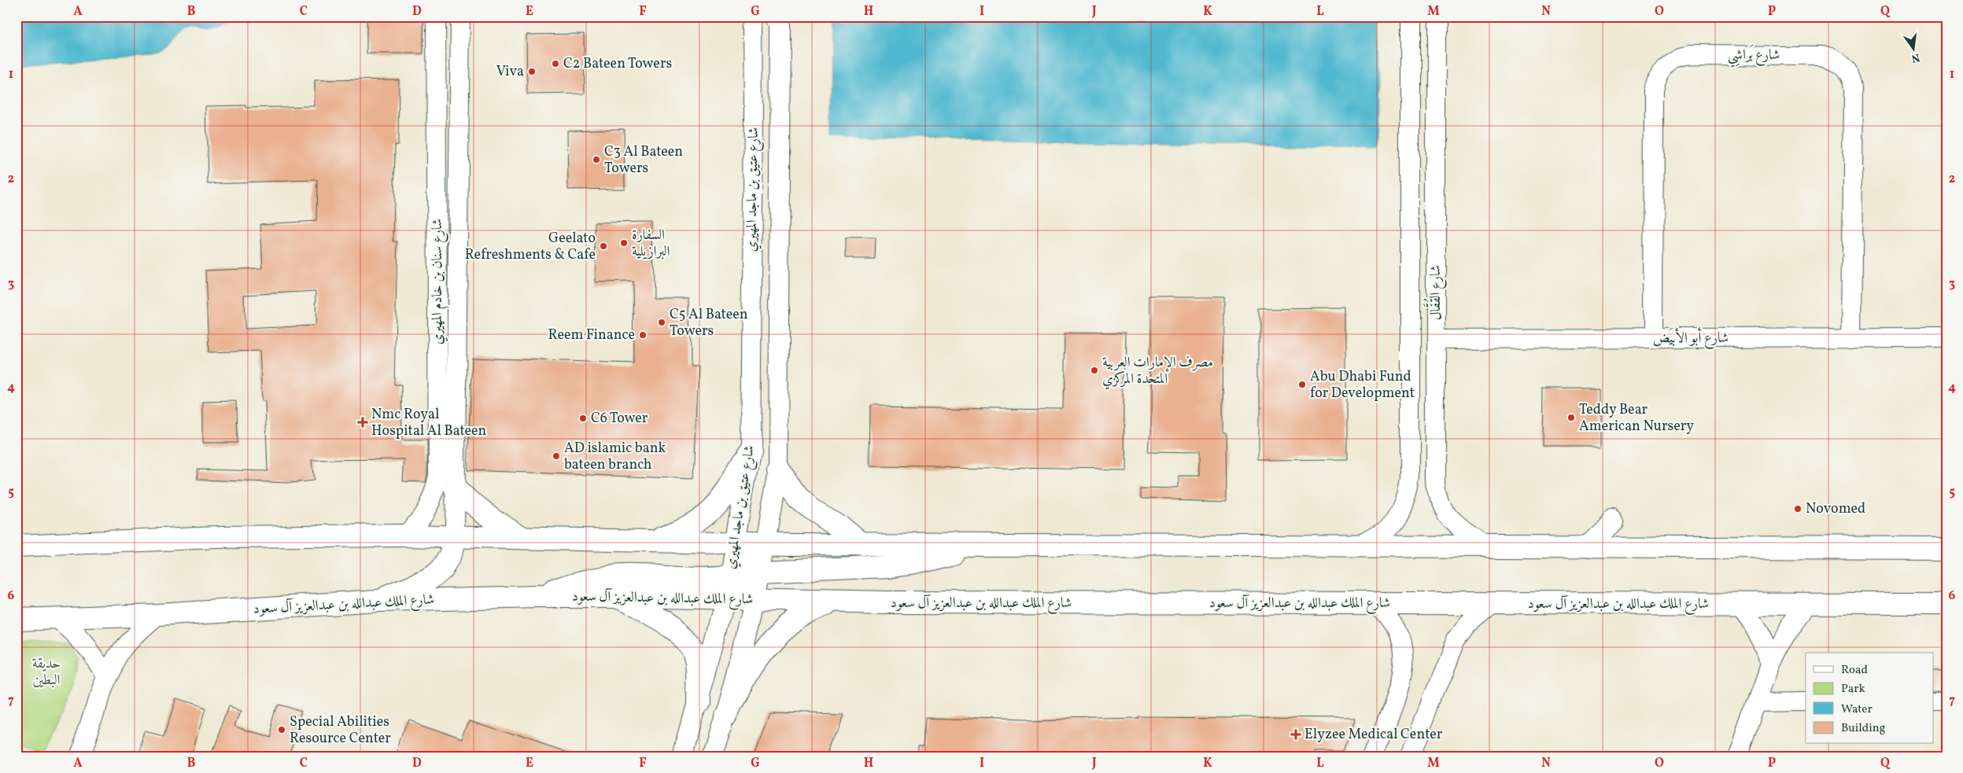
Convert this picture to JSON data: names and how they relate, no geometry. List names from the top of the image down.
{
  "streets": {
    "main road": ["شارع الملك عبدالله بن عبدالعزيز آل سعود"],
    "street": [
      "شارع بَراشِي",
      "شارع عتيق بن ماجد المهيري",
      "شارع سنان بن خادم المهيري",
      "شارع القُفَّال",
      "شارع أبو الأبيَض"
    ]
  },
  "crossings": [
    ["شارع بَراشِي", "شارع أبو الأبيَض"],
    ["شارع عتيق بن ماجد المهيري", "شارع الملك عبدالله بن عبدالعزيز آل سعود"],
    ["شارع القُفَّال", "شارع أبو الأبيَض"]
  ],
  "parks": ["حديقة البطين"],
  "places": {
    "other": [
      "C2 Bateen Towers",
      "Viva",
      "C3 Al Bateen Towers",
      "السفارة البرازيلية",
      "Geelato Refreshments & Cafe",
      "C5 Al Bateen Towers",
      "Reem Finance",
      "مصرف الإمارات العربية المتحدة المركزي",
      "Abu Dhabi Fund for Development",
      "Teddy Bear American Nursery",
      "C6 Tower",
      "AD islamic bank bateen branch",
      "Novomed",
      "Special Abilities Resource Center"
    ],
    "health": ["Nmc Royal Hospital Al Bateen", "Elyzee Medical Center"]
  },
  "legend": [
    "Road",
    "Park",
    "Water",
    "Building"
  ],
  "north": "bottom",
  "grid": {
    "columns": [
      "A",
      "B",
      "C",
      "D",
      "E",
      "F",
      "G",
      "H",
      "I",
      "J",
      "K",
      "L",
      "M",
      "N",
      "O",
      "P",
      "Q"
    ],
    "rows": [
      "1",
      "2",
      "3",
      "4",
      "5",
      "6",
      "7"
    ]
  }
}
